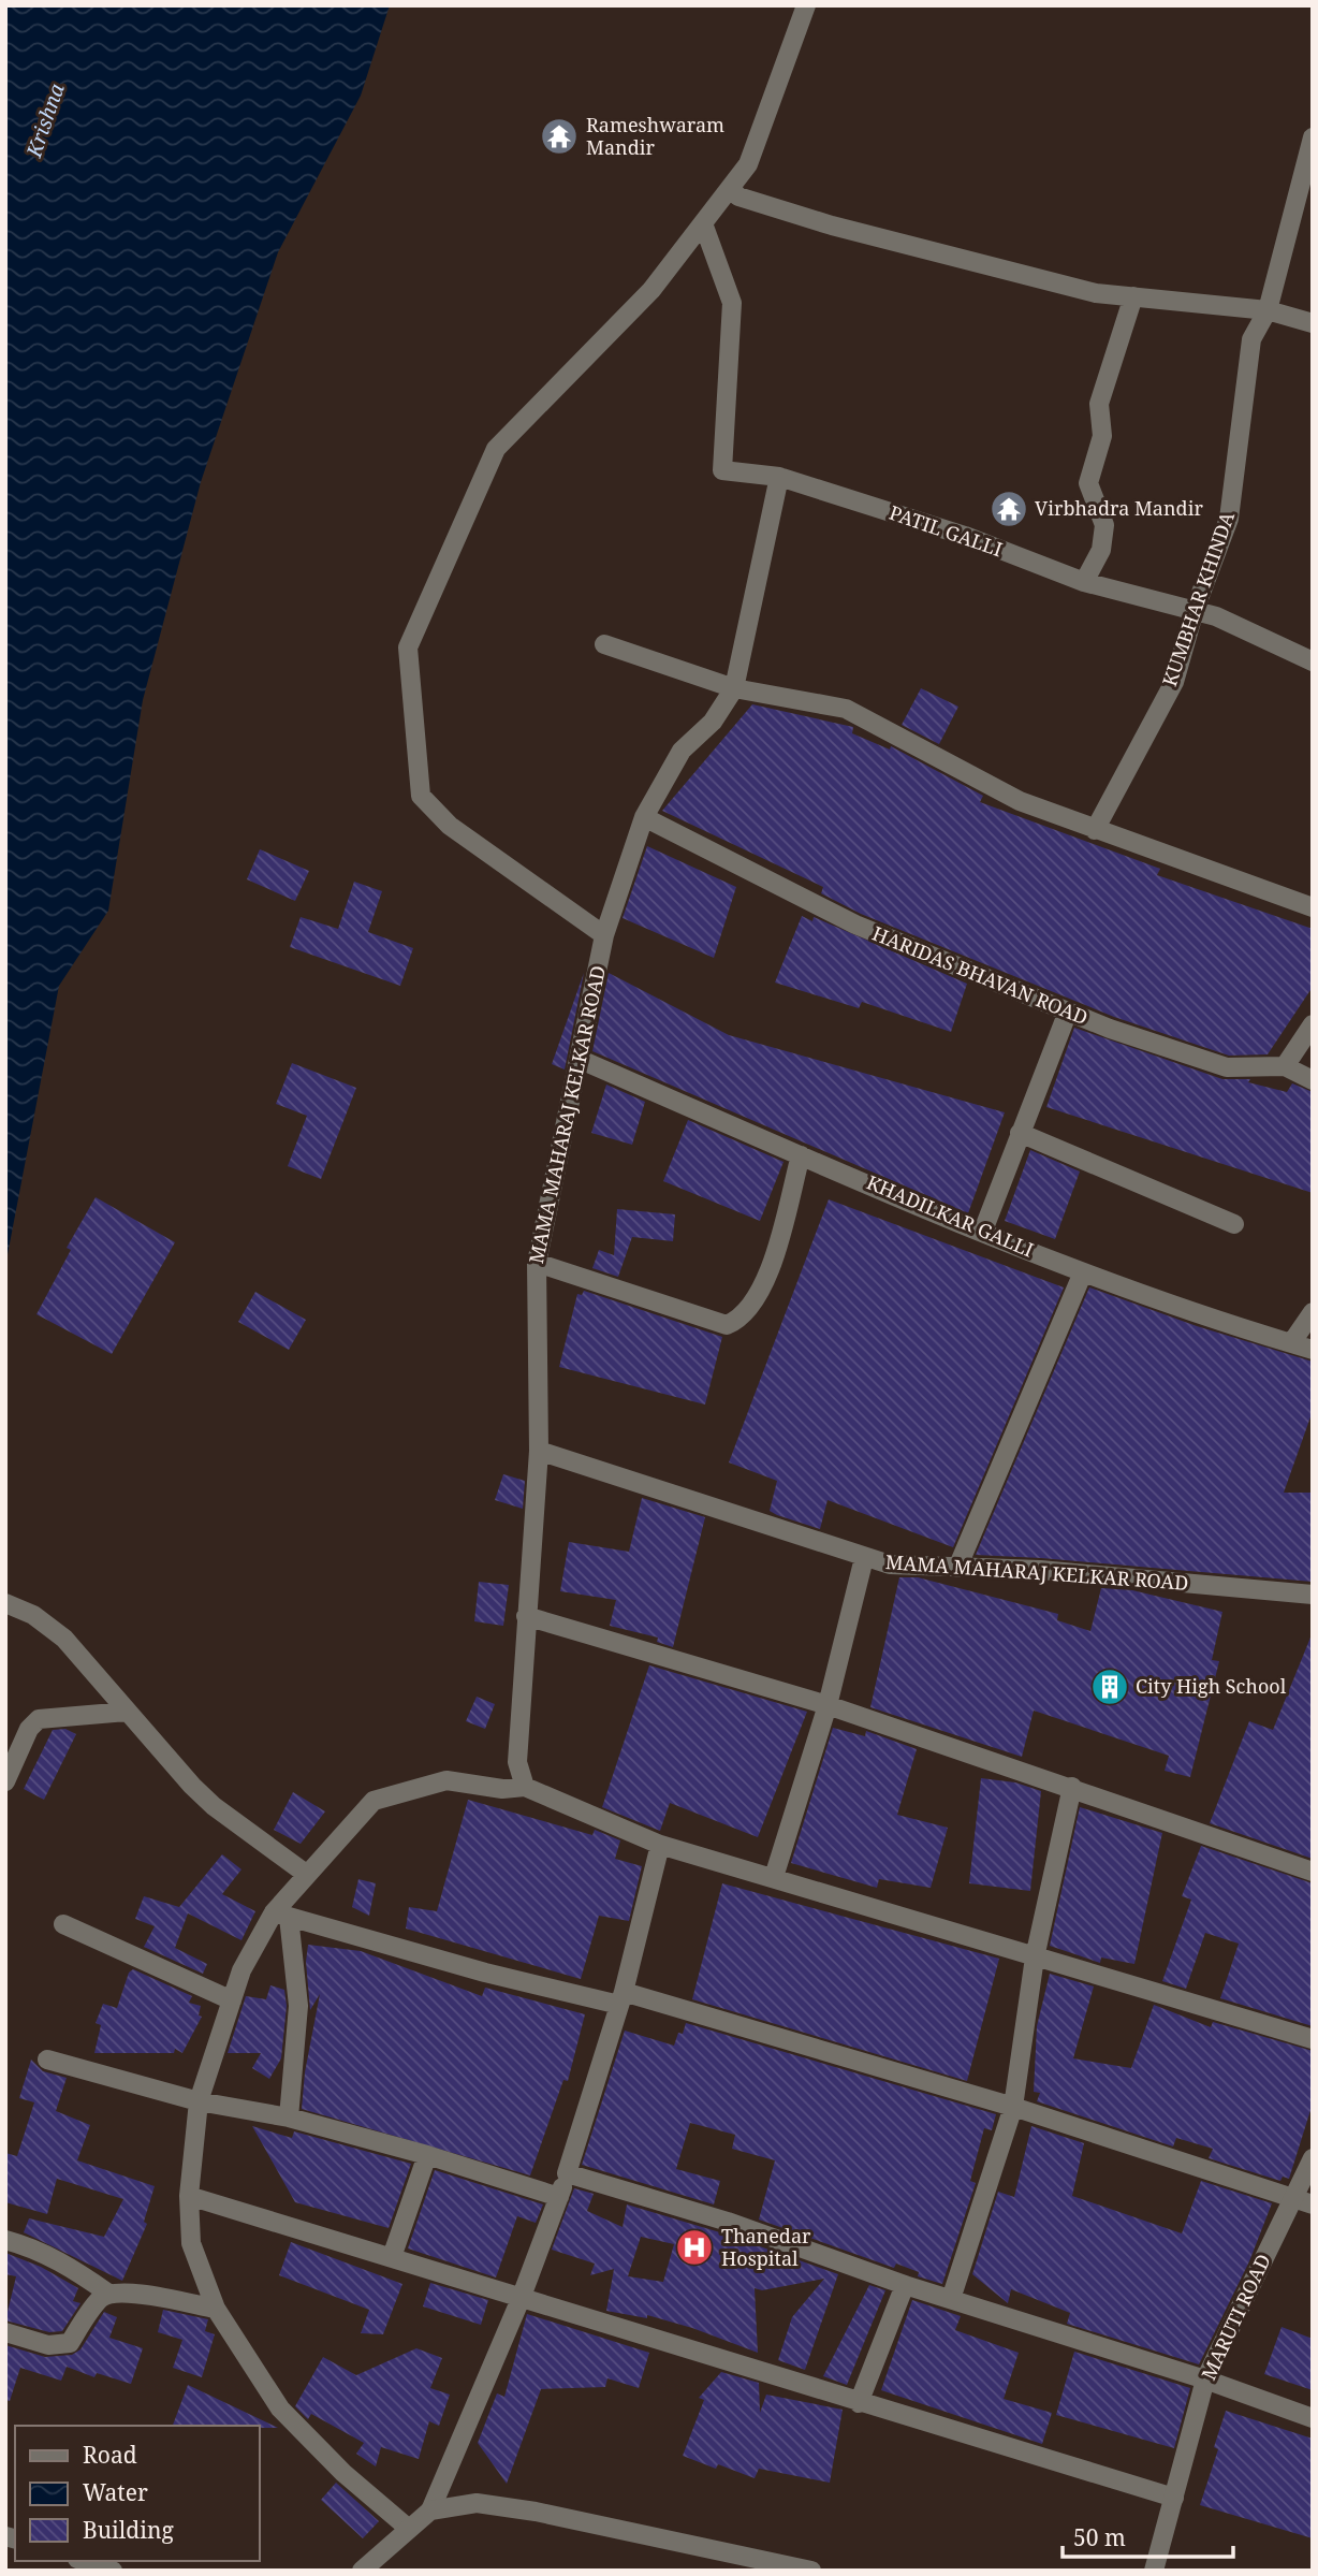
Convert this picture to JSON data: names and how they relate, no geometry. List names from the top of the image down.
{
  "streets": {
    "street": [
      "PATIL GALLI",
      "KUMBHAR KHINDA",
      "HARIDAS BHAVAN ROAD",
      "MAMA MAHARAJ KELKAR ROAD",
      "KHADILKAR GALLI",
      "MARUTI ROAD"
    ]
  },
  "crossings": [
    ["PATIL GALLI", "KUMBHAR KHINDA"],
    ["HARIDAS BHAVAN ROAD", "MAMA MAHARAJ KELKAR ROAD"],
    ["MAMA MAHARAJ KELKAR ROAD", "KHADILKAR GALLI"]
  ],
  "water": ["Krishna"],
  "places": {
    "temple": ["Rameshwaram Mandir", "Virbhadra Mandir"],
    "building": ["City High School"],
    "hospital": ["Thanedar Hospital"]
  },
  "legend": ["Road", "Water", "Building"],
  "scale_bar": "50 m"
}
